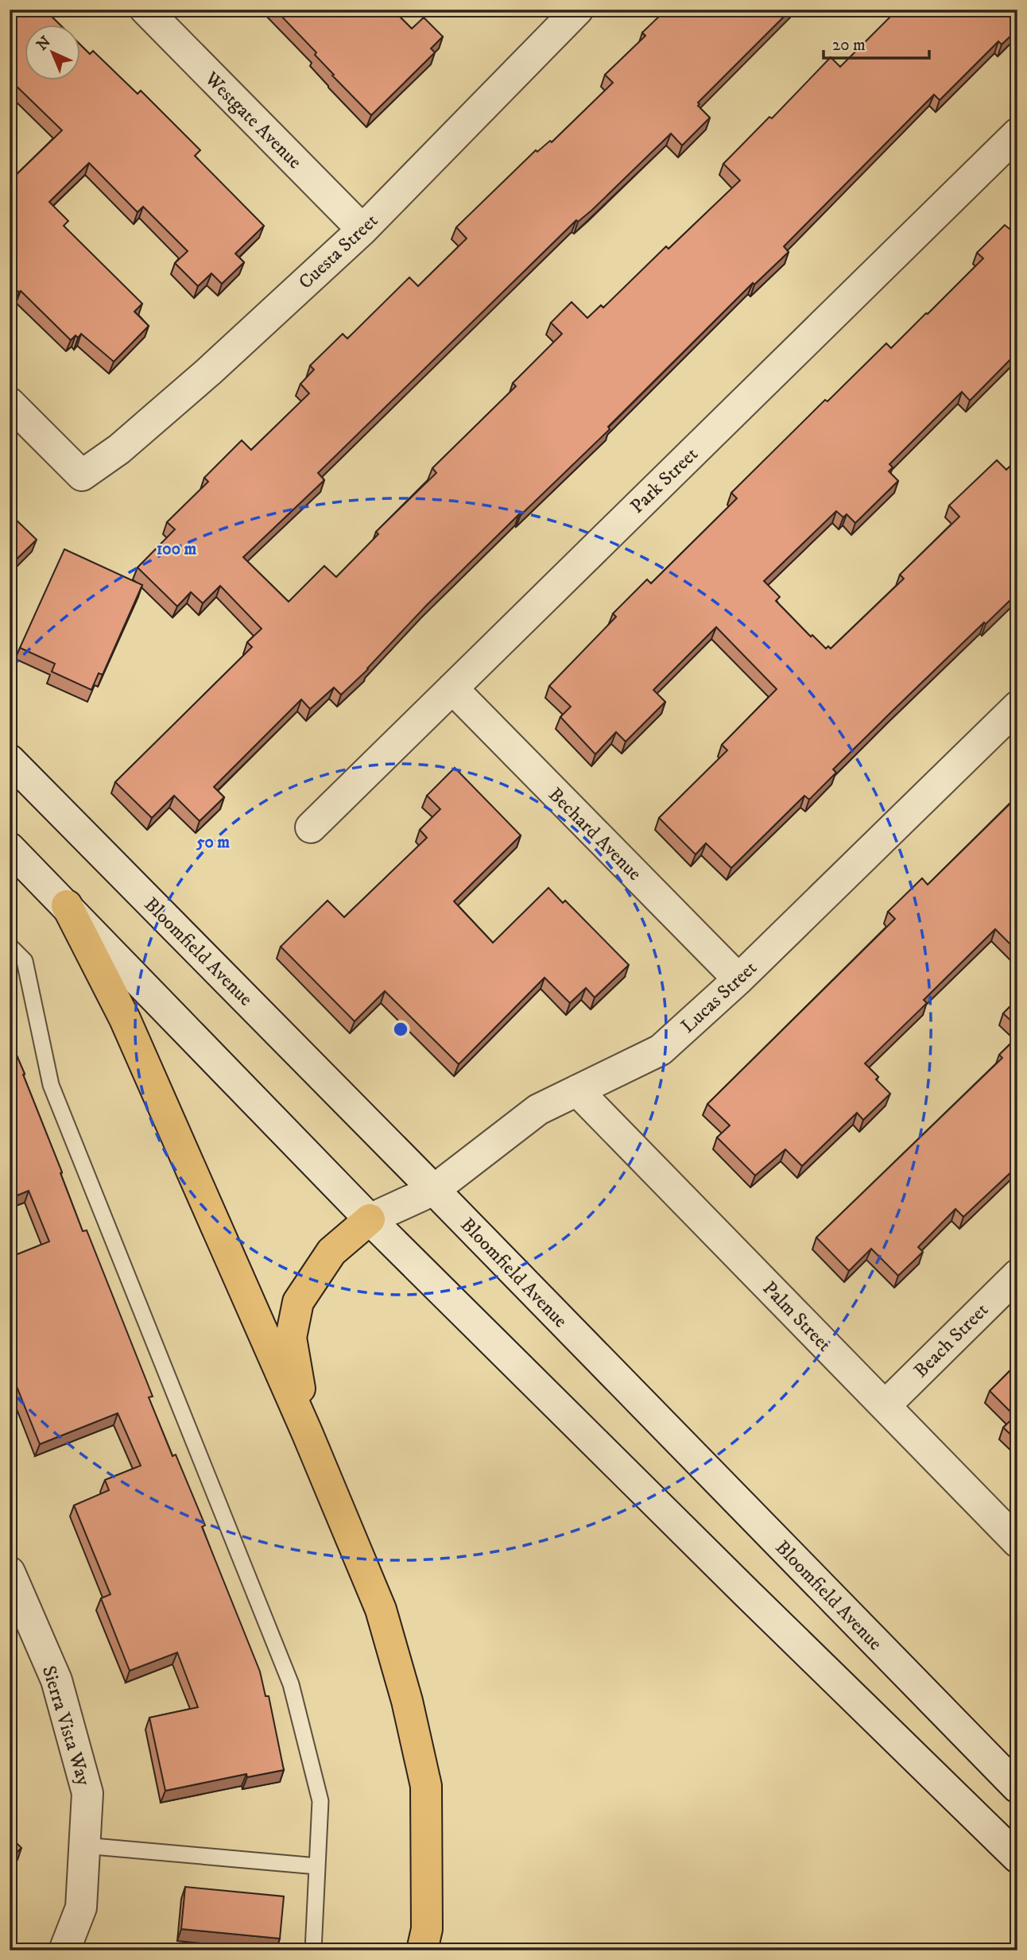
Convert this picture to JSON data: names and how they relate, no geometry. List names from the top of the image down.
{
  "streets": {
    "street": [
      "Westgate Avenue",
      "Cuesta Street",
      "Park Street",
      "Bechard Avenue",
      "Bloomfield Avenue",
      "Lucas Street",
      "Palm Street",
      "Beach Street",
      "Sierra Vista Way"
    ]
  },
  "crossings": [
    ["Westgate Avenue", "Cuesta Street"],
    ["Park Street", "Bechard Avenue"],
    ["Bechard Avenue", "Lucas Street"],
    ["Bloomfield Avenue", "Lucas Street"],
    ["Lucas Street", "Palm Street"],
    ["Palm Street", "Beach Street"]
  ],
  "scale_bar": "20 m",
  "north": "top left",
  "rings": ["100 m", "50 m"]
}
